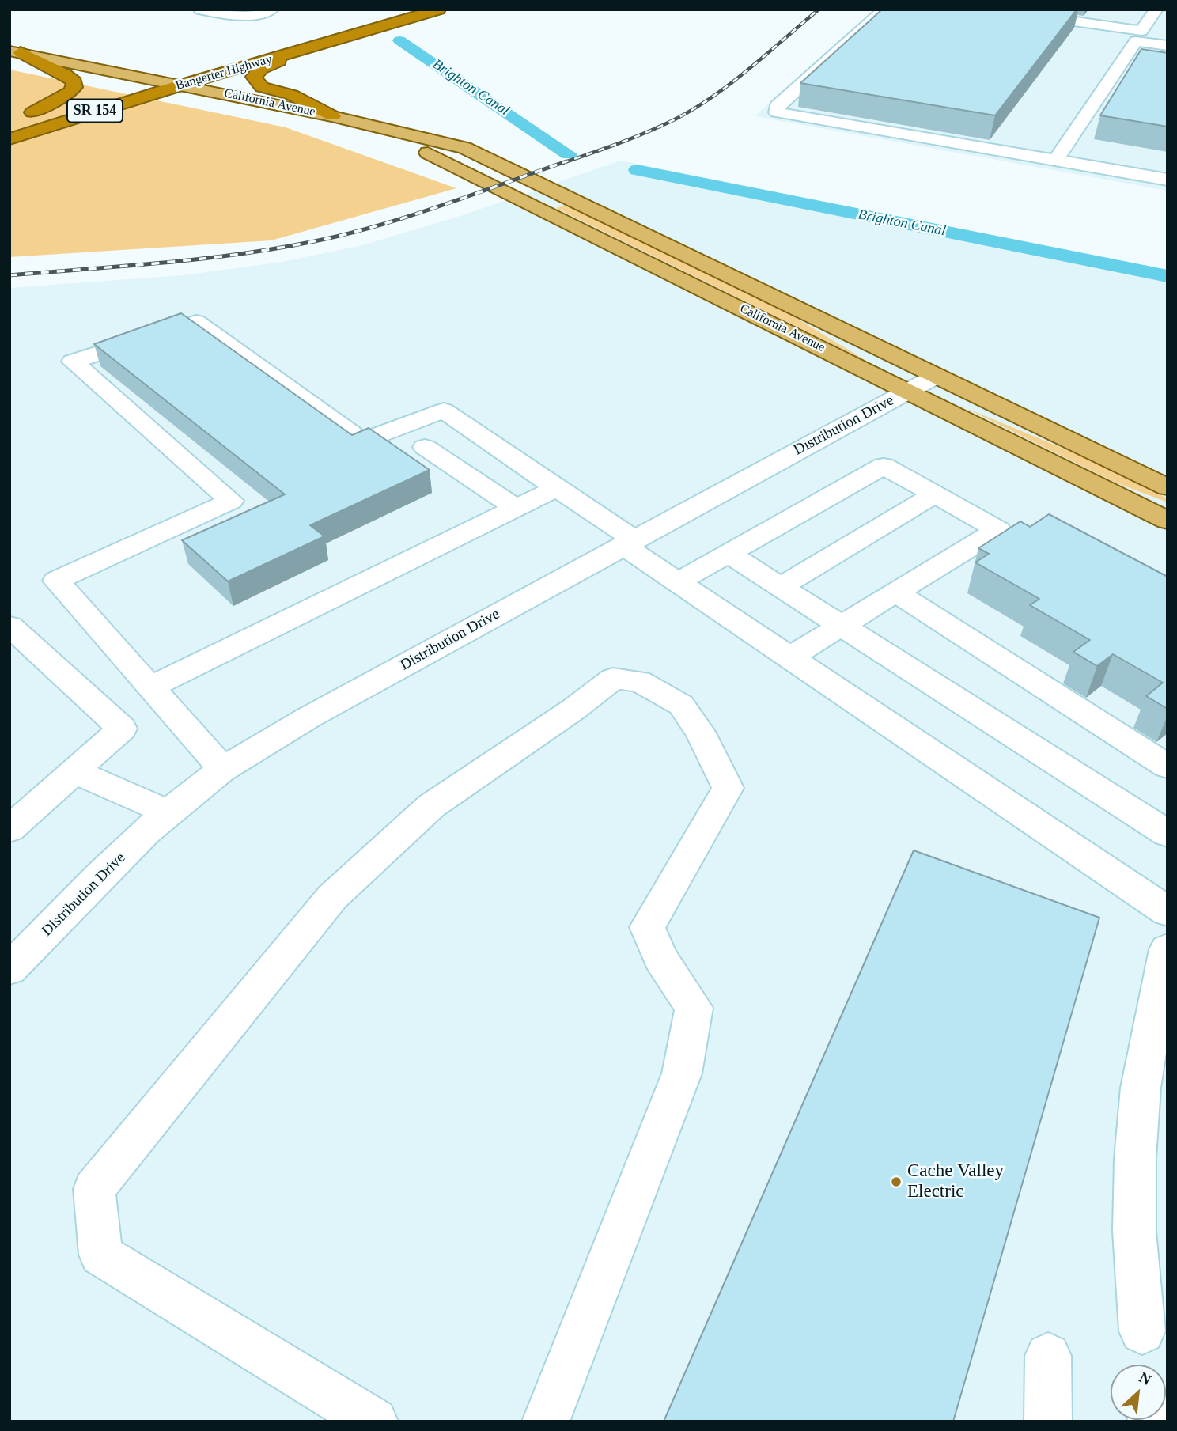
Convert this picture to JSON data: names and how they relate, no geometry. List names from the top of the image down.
{
  "streets": {
    "highway": ["Bangerter Highway", "SR 154"],
    "main road": ["California Avenue"],
    "street": ["Distribution Drive"]
  },
  "crossings": [
    ["Bangerter Highway", "California Avenue"],
    ["California Avenue", "SR 154"],
    ["California Avenue", "Distribution Drive"]
  ],
  "water": ["Brighton Canal"],
  "places": ["Cache Valley Electric"],
  "north": "top right"
}
